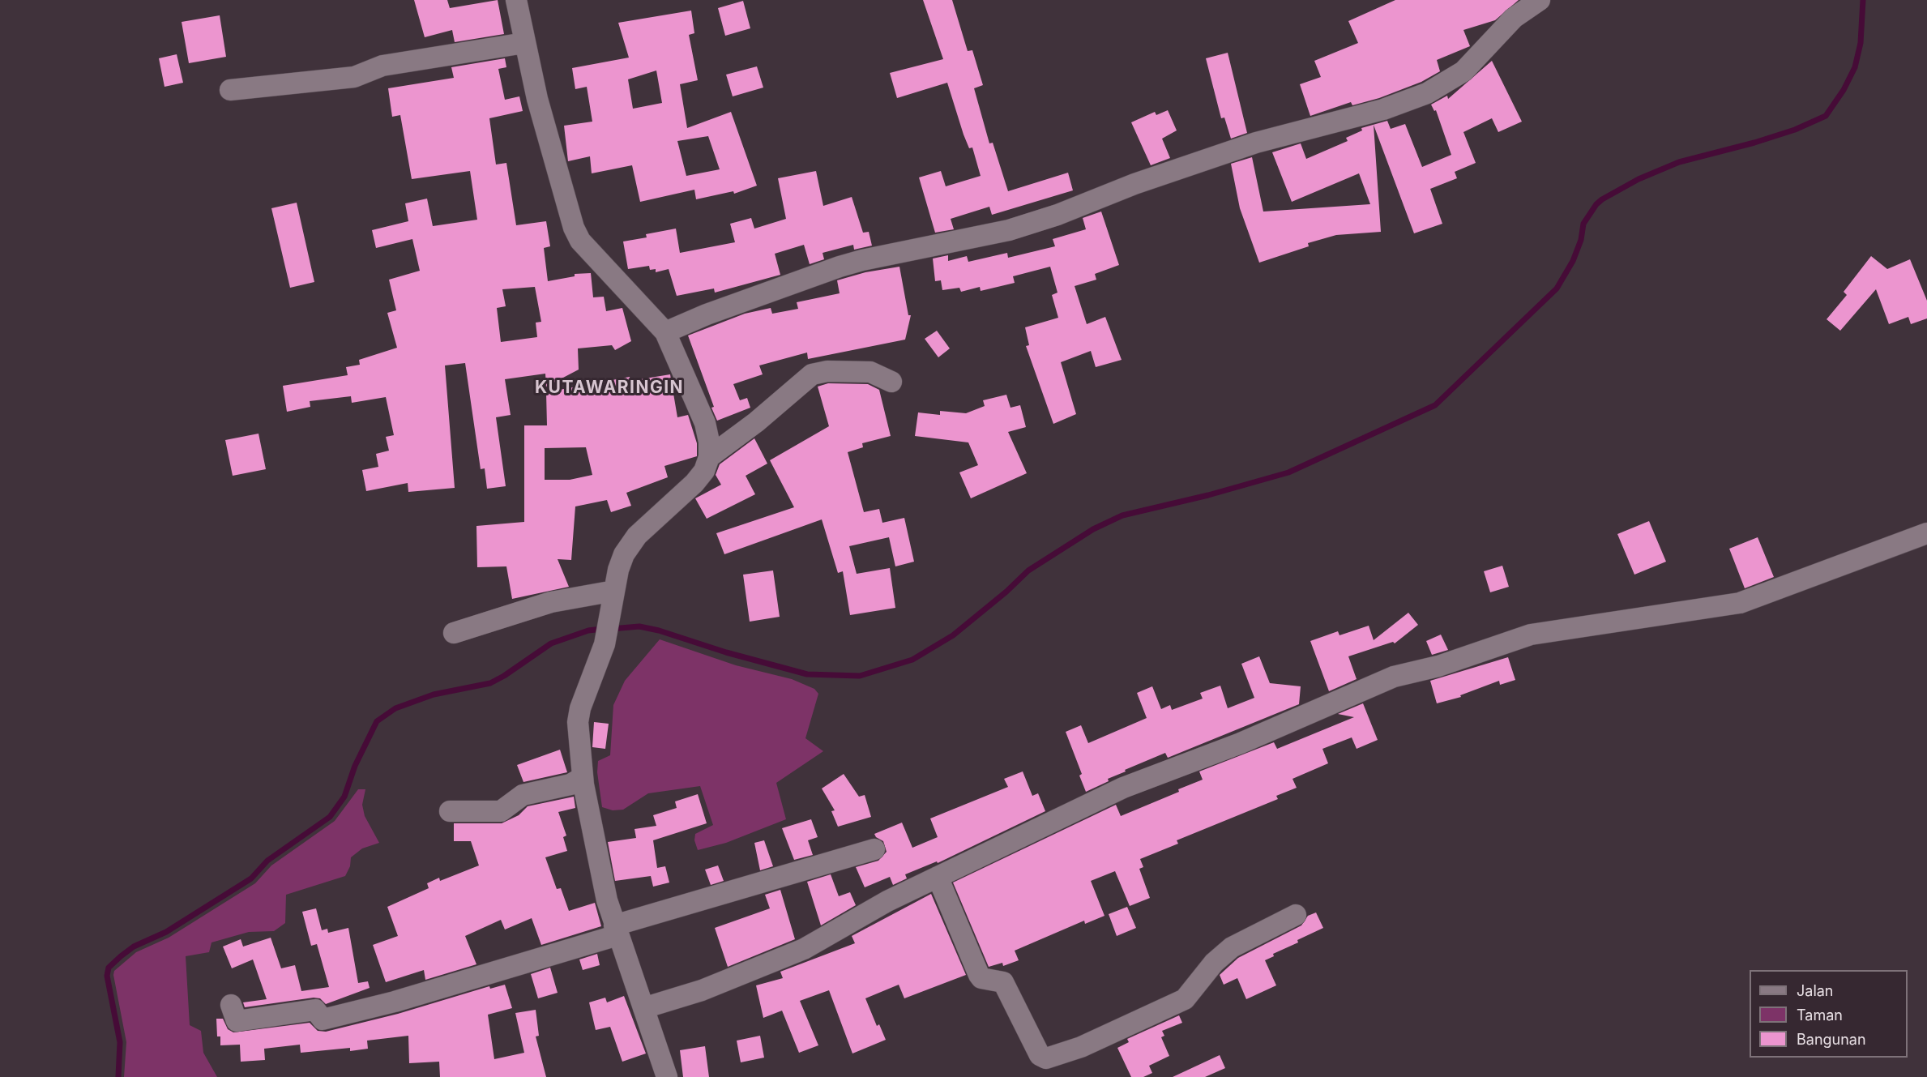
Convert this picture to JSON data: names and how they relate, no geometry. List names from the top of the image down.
{
  "districts": ["KUTAWARINGIN"],
  "legend": ["Jalan", "Taman", "Bangunan"]
}
